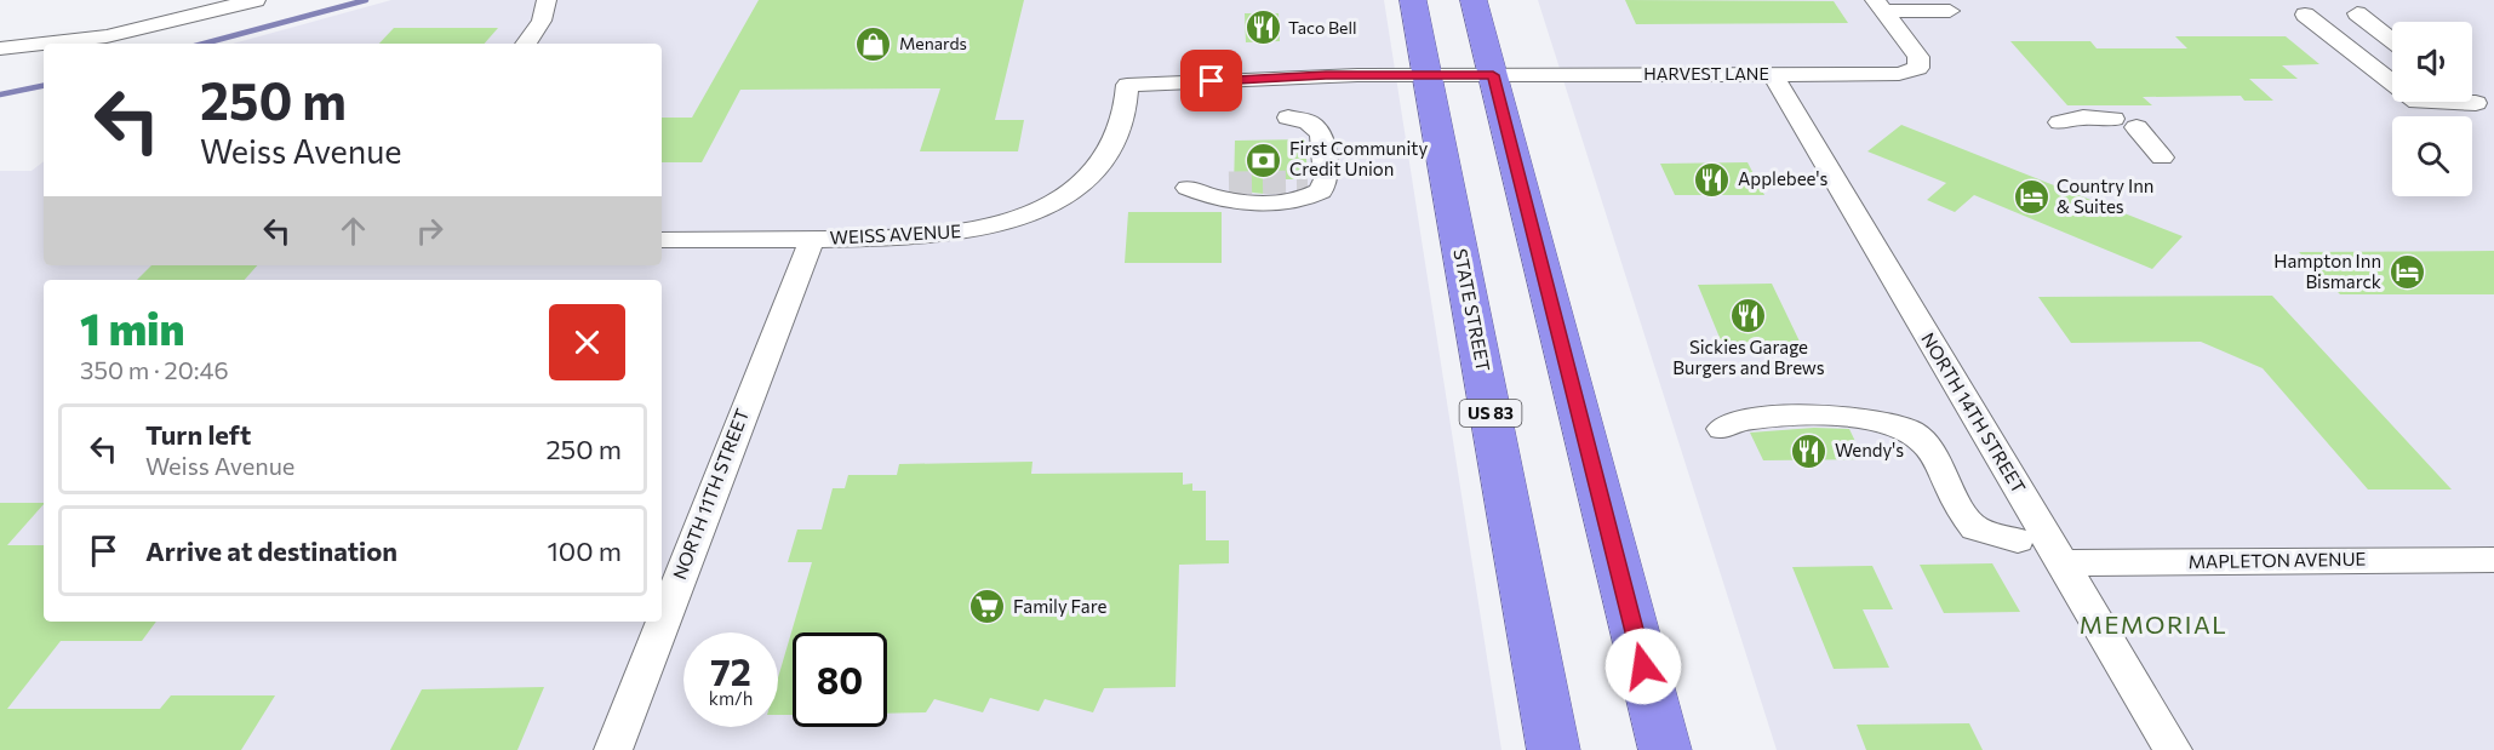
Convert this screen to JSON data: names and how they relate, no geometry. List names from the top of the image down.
{
  "streets": {
    "highway": ["STATE STREET", "US 83"],
    "street": [
      "HARVEST LANE",
      "WEISS AVENUE",
      "NORTH 14TH STREET",
      "NORTH 11TH STREET",
      "MAPLETON AVENUE"
    ]
  },
  "crossings": [
    ["HARVEST LANE", "WEISS AVENUE"],
    ["HARVEST LANE", "NORTH 14TH STREET"],
    ["WEISS AVENUE", "STATE STREET"],
    ["WEISS AVENUE", "NORTH 11TH STREET"],
    ["NORTH 14TH STREET", "MAPLETON AVENUE"]
  ],
  "districts": ["MEMORIAL"],
  "places": {
    "restaurant": [
      "Taco Bell",
      "Applebee's",
      "Sickies Garage Burgers and Brews",
      "Wendy's"
    ],
    "shop": ["Menards"],
    "bank": ["First Community Credit Union"],
    "hotel": ["Country Inn & Suites", "Hampton Inn Bismarck"],
    "supermarket": ["Family Fare"]
  },
  "page": {
    "turn": ["250 m", "Weiss Avenue"],
    "heading": ["1 min", "350 m · 20:46"],
    "list": [
      {
        "name": "Turn left",
        "note": "Weiss Avenue",
        "value": "250 m"
      },
      {
        "name": "Arrive at destination",
        "value": "100 m"
      }
    ],
    "speed": "72 km/h",
    "limit": "80"
  }
}
